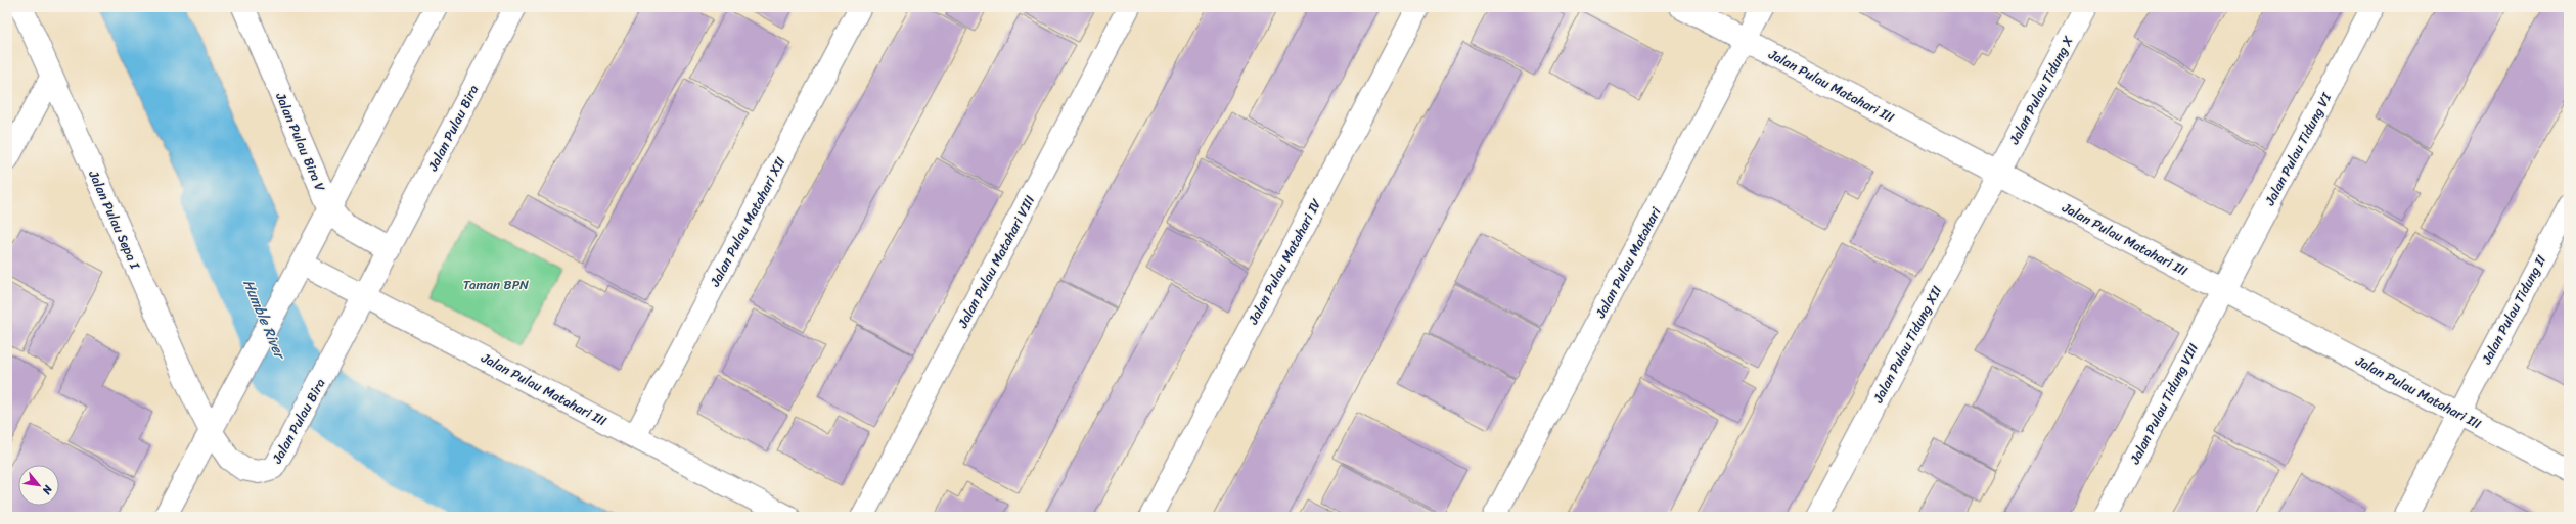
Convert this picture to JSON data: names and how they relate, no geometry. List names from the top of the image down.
{
  "streets": {
    "street": [
      "Jalan Pulau Matahari III",
      "Jalan Pulau Tidung X",
      "Jalan Pulau Bira",
      "Jalan Pulau Bira V",
      "Jalan Pulau Tidung VI",
      "Jalan Pulau Sepa I",
      "Jalan Pulau Matahari XII",
      "Jalan Pulau Matahari VIII",
      "Jalan Pulau Matahari IV",
      "Jalan Pulau Matahari",
      "Jalan Pulau Tidung II",
      "Jalan Pulau Tidung XII",
      "Jalan Pulau Tidung VIII"
    ]
  },
  "crossings": [
    ["Jalan Pulau Matahari III", "Jalan Pulau Tidung X"],
    ["Jalan Pulau Matahari III", "Jalan Pulau Bira"],
    ["Jalan Pulau Matahari III", "Jalan Pulau Tidung VI"],
    ["Jalan Pulau Matahari III", "Jalan Pulau Matahari XII"],
    ["Jalan Pulau Matahari III", "Jalan Pulau Matahari"],
    ["Jalan Pulau Matahari III", "Jalan Pulau Tidung II"],
    ["Jalan Pulau Matahari III", "Jalan Pulau Tidung XII"],
    ["Jalan Pulau Matahari III", "Jalan Pulau Tidung VIII"],
    ["Jalan Pulau Tidung X", "Jalan Pulau Tidung XII"],
    ["Jalan Pulau Bira", "Jalan Pulau Bira V"],
    ["Jalan Pulau Bira", "Jalan Pulau Sepa I"],
    ["Jalan Pulau Tidung VI", "Jalan Pulau Tidung VIII"]
  ],
  "water": ["Humble River"],
  "parks": ["Taman BPN"],
  "north": "bottom right"
}
